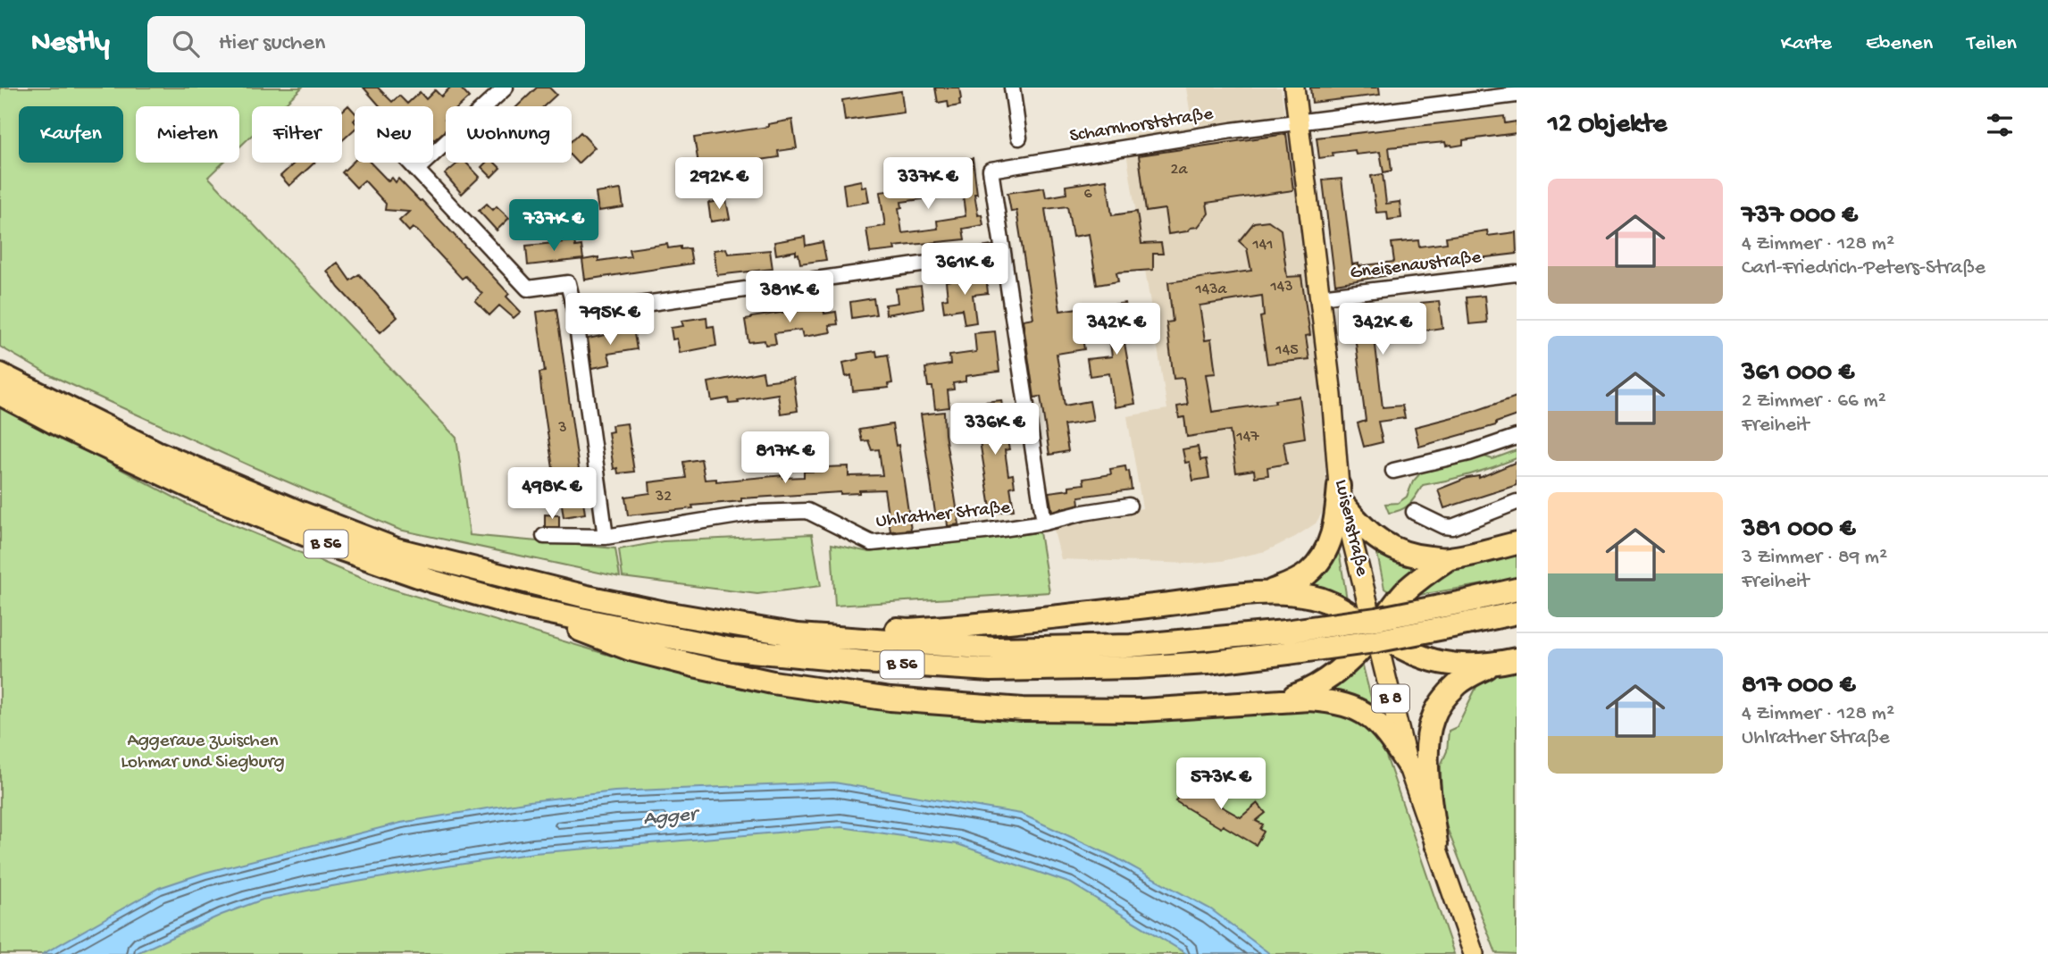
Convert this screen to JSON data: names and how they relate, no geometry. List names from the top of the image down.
{
  "streets": {
    "highway": ["B 56"],
    "main road": ["Luisenstraße", "B 8"],
    "street": ["Scharnhorststraße", "Gneisenaustraße", "Uhlrather Straße"]
  },
  "crossings": [
    ["Scharnhorststraße", "Luisenstraße"],
    ["Gneisenaustraße", "Luisenstraße"]
  ],
  "water": ["Agger"],
  "parks": ["Aggeraue zwischen Lohmar und Siegburg"],
  "house_numbers": [
    "2a",
    "6",
    "141",
    "143",
    "143a",
    "145",
    "3",
    "147",
    "32"
  ],
  "page": {
    "header": "Nestly",
    "search": "Hier suchen",
    "nav": ["Karte", "Ebenen", "Teilen"],
    "heading": "12 Objekte",
    "chip": [
      "Kaufen",
      "Mieten",
      "Filter",
      "Neu",
      "Wohnung"
    ],
    "price": [
      "292K €",
      "337K €",
      "737K €",
      "361K €",
      "381K €",
      "795K €",
      "342K €",
      "342K €",
      "336K €",
      "817K €",
      "498K €",
      "573K €"
    ],
    "list": [
      {
        "name": "737 000 €",
        "note": "4 Zimmer · 128 m² · Carl-Friedrich-Peters-Straße"
      },
      {
        "name": "361 000 €",
        "note": "2 Zimmer · 66 m² · Freiheit"
      },
      {
        "name": "381 000 €",
        "note": "3 Zimmer · 89 m² · Freiheit"
      },
      {
        "name": "817 000 €",
        "note": "4 Zimmer · 128 m² · Uhlrather Straße"
      }
    ]
  }
}
